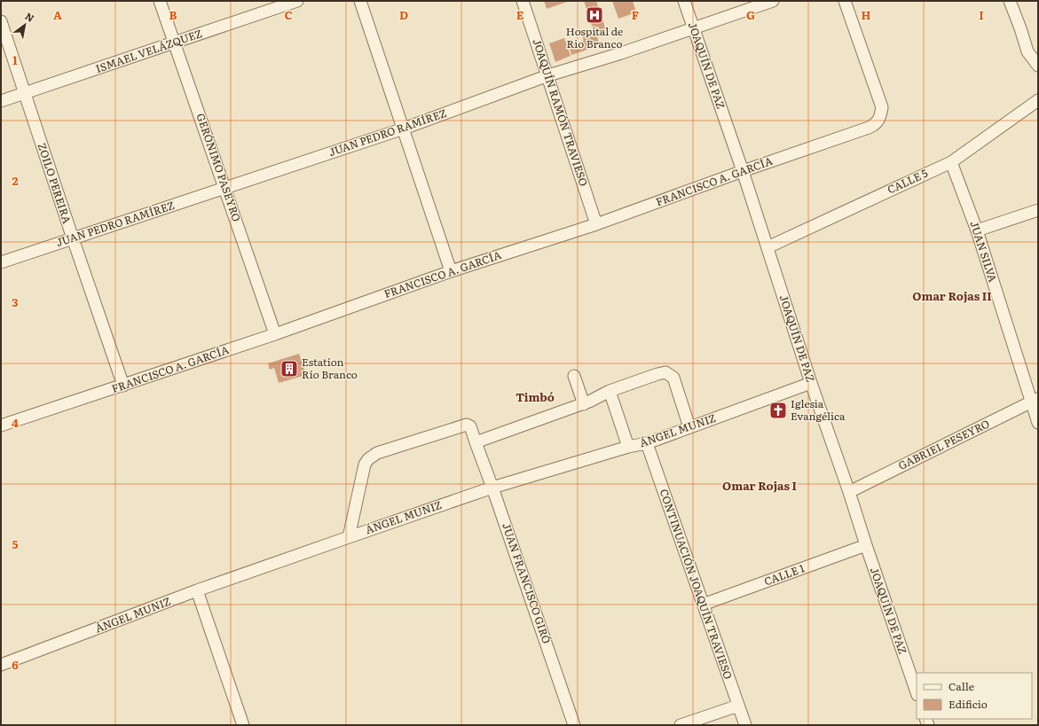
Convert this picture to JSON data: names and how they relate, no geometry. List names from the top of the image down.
{
  "streets": {
    "street": [
      "ISMAEL VELÁZQUEZ",
      "JOAQUÍN DE PAZ",
      "JOAQUÍN RAMÓN TRAVIESO",
      "JUAN PEDRO RAMÍREZ",
      "GERÓNIMO PASEYRO",
      "FRANCISCO A. GARCÍA",
      "CALLE 5",
      "ZOILO PEREIRA",
      "JUAN SILVA",
      "ÁNGEL MUNIZ",
      "GABRIEL PESEYRO",
      "CALLE 1",
      "JUAN FRANCISCO GIRÓ",
      "CONTINUACIÓN JOAQUÍN TRAVIESO"
    ]
  },
  "crossings": [
    ["ISMAEL VELÁZQUEZ", "GERÓNIMO PASEYRO"],
    ["ISMAEL VELÁZQUEZ", "ZOILO PEREIRA"],
    ["JOAQUÍN DE PAZ", "JUAN PEDRO RAMÍREZ"],
    ["JOAQUÍN DE PAZ", "FRANCISCO A. GARCÍA"],
    ["JOAQUÍN DE PAZ", "CALLE 5"],
    ["JOAQUÍN DE PAZ", "ÁNGEL MUNIZ"],
    ["JOAQUÍN DE PAZ", "GABRIEL PESEYRO"],
    ["JOAQUÍN DE PAZ", "CALLE 1"],
    ["JOAQUÍN RAMÓN TRAVIESO", "JUAN PEDRO RAMÍREZ"],
    ["JOAQUÍN RAMÓN TRAVIESO", "FRANCISCO A. GARCÍA"],
    ["JUAN PEDRO RAMÍREZ", "GERÓNIMO PASEYRO"],
    ["JUAN PEDRO RAMÍREZ", "ZOILO PEREIRA"],
    ["GERÓNIMO PASEYRO", "FRANCISCO A. GARCÍA"],
    ["FRANCISCO A. GARCÍA", "ZOILO PEREIRA"],
    ["CALLE 5", "JUAN SILVA"],
    ["JUAN SILVA", "GABRIEL PESEYRO"],
    ["ÁNGEL MUNIZ", "JUAN FRANCISCO GIRÓ"],
    ["ÁNGEL MUNIZ", "CONTINUACIÓN JOAQUÍN TRAVIESO"],
    ["CALLE 1", "CONTINUACIÓN JOAQUÍN TRAVIESO"]
  ],
  "districts": ["Omar Rojas II", "Timbó", "Omar Rojas I"],
  "places": {
    "hospital": ["Hospital de Rio Branco"],
    "building": ["Estatíon Río Branco"],
    "church": ["Iglesia Evangélica"]
  },
  "legend": ["Calle", "Edificio"],
  "north": "top right",
  "grid": {
    "columns": [
      "A",
      "B",
      "C",
      "D",
      "E",
      "F",
      "G",
      "H",
      "I"
    ],
    "rows": [
      "1",
      "2",
      "3",
      "4",
      "5",
      "6"
    ]
  }
}
